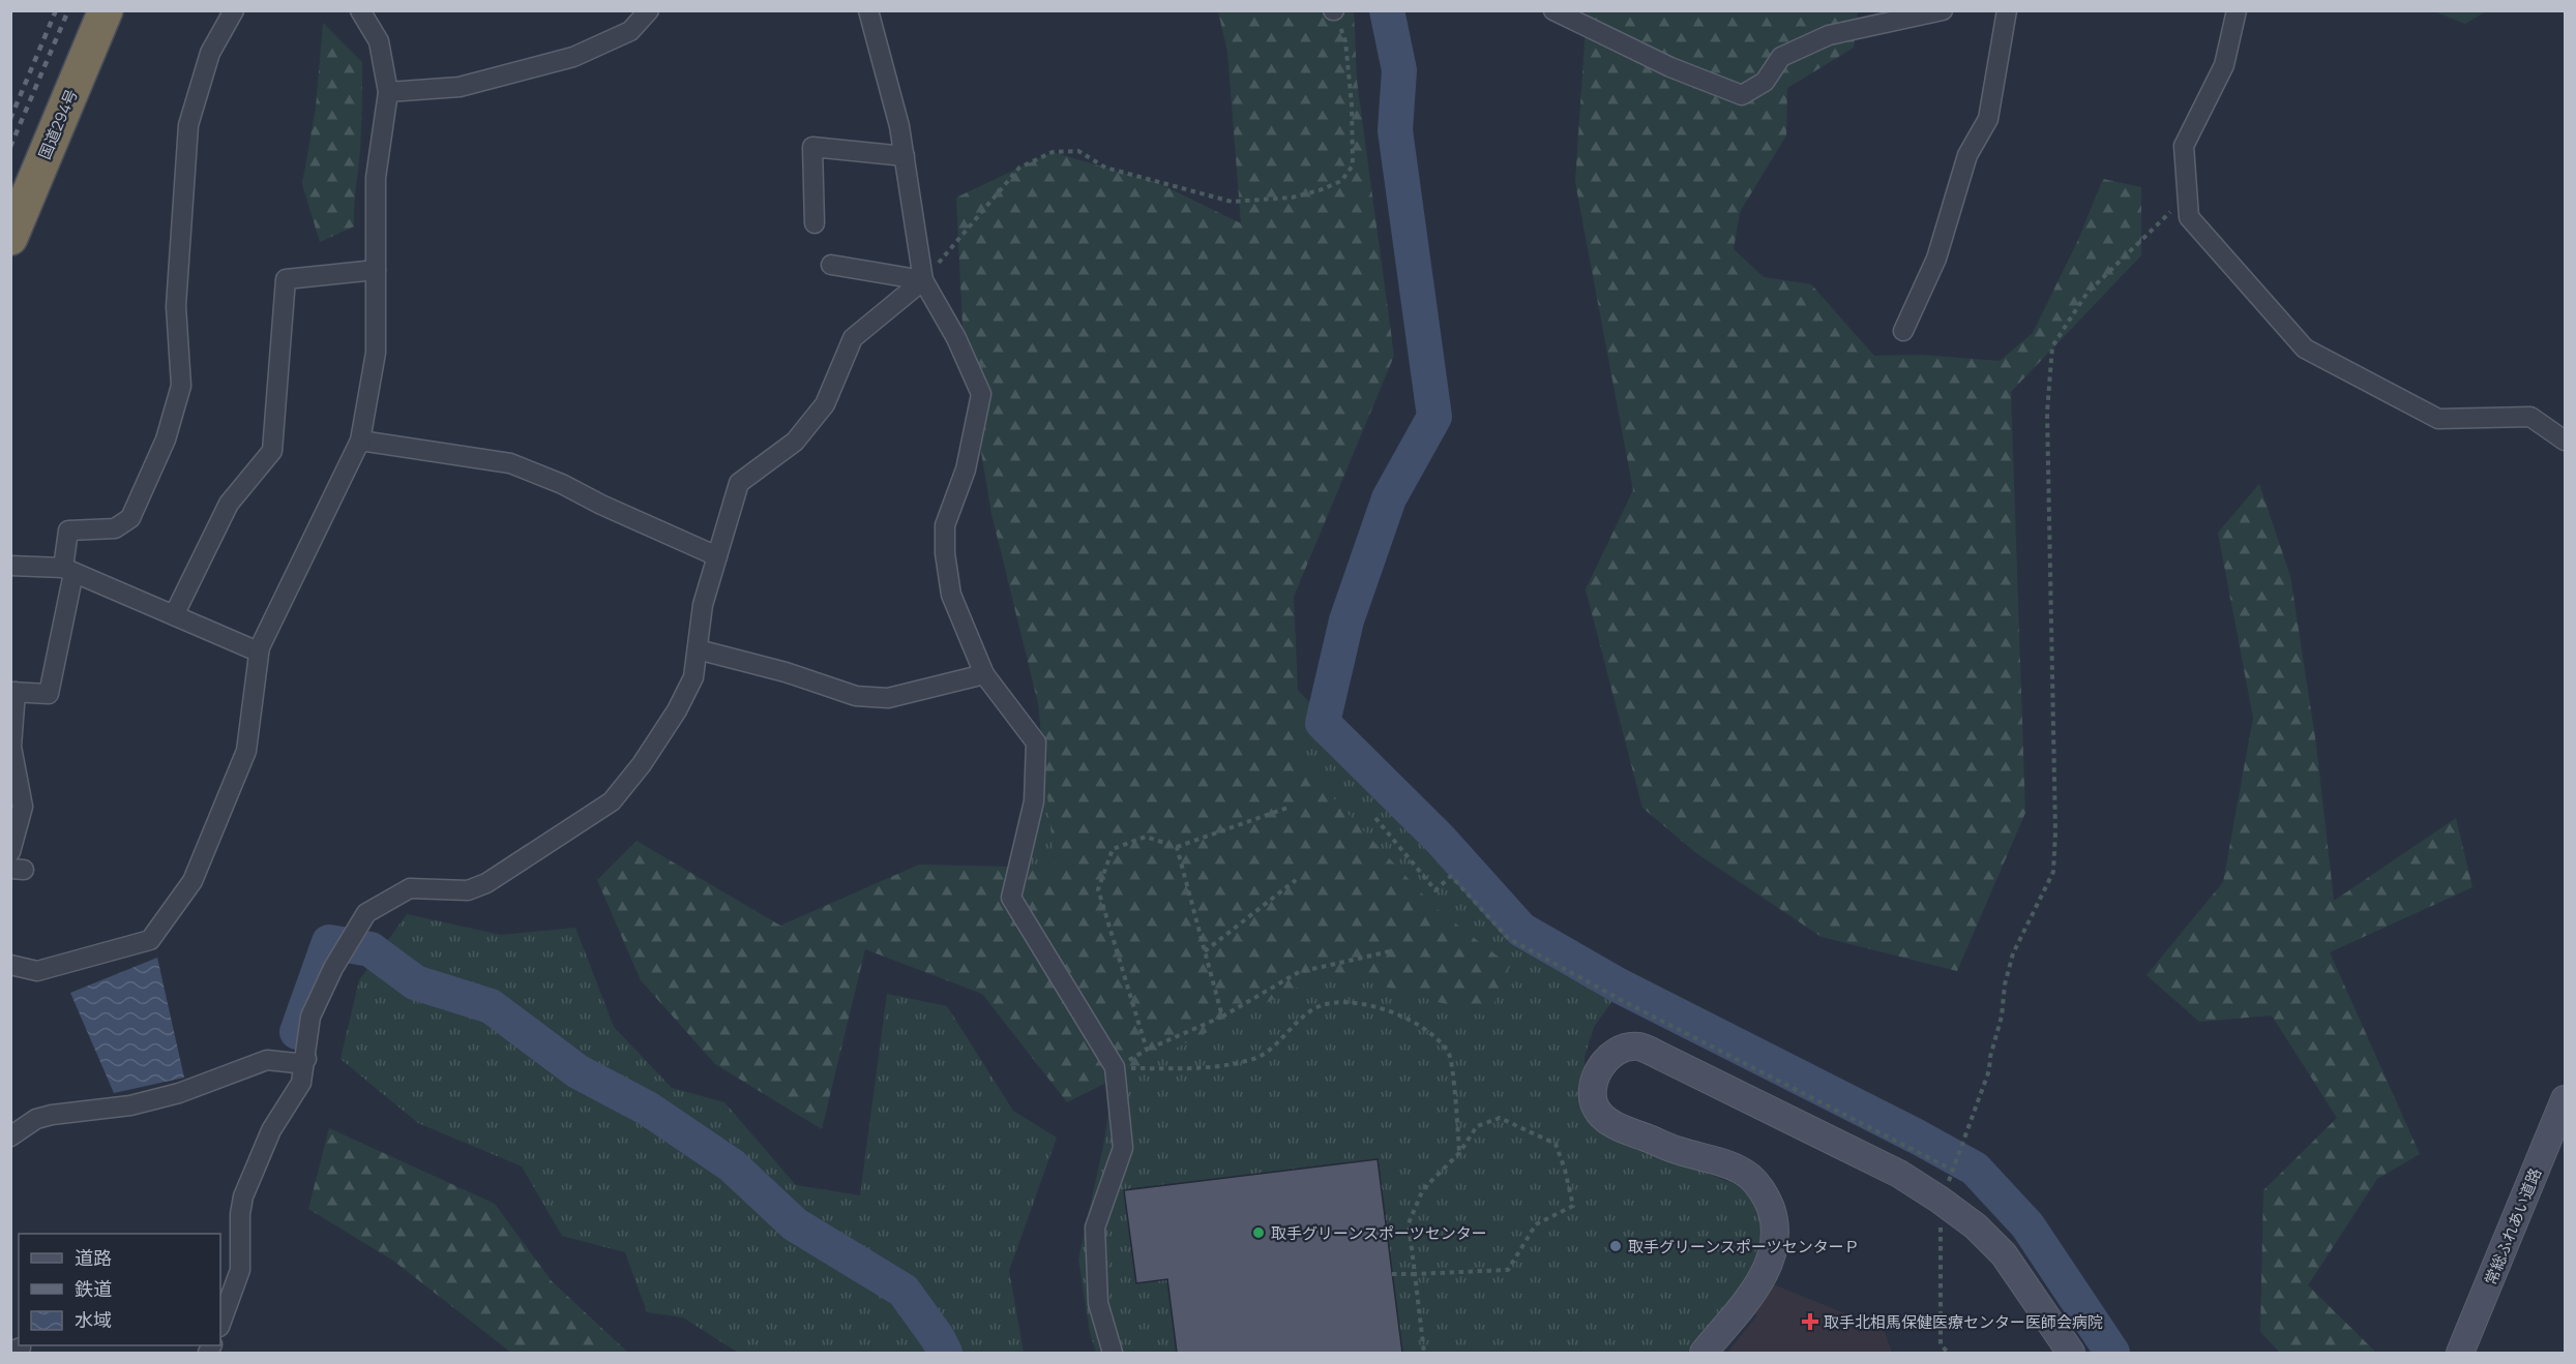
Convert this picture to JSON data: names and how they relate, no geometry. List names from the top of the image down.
{
  "streets": {
    "highway": ["国道294号"],
    "street": ["常総ふれあい道路"]
  },
  "places": {
    "other": ["取手グリーンスポーツセンター", "取手グリーンスポーツセンターＰ"],
    "health": ["取手北相馬保健医療センター医師会病院"]
  },
  "legend": ["道路", "鉄道", "水域"]
}
